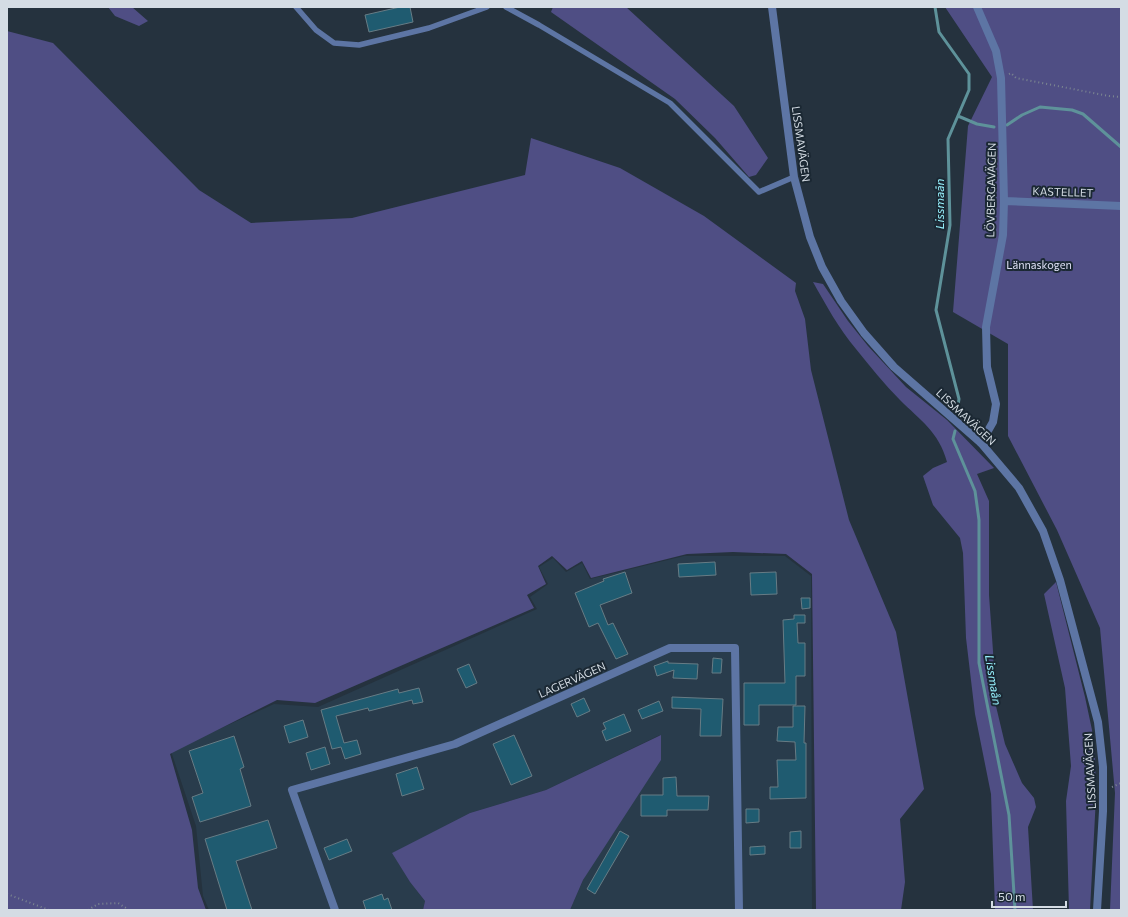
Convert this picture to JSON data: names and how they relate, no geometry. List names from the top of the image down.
{
  "streets": {
    "street": [
      "LISSMAVÄGEN",
      "LÖVBERGAVÄGEN",
      "KASTELLET",
      "LAGERVÄGEN"
    ]
  },
  "crossings": [
    ["LISSMAVÄGEN", "LÖVBERGAVÄGEN"],
    ["LÖVBERGAVÄGEN", "KASTELLET"]
  ],
  "water": ["Lissmaån"],
  "parks": ["Lännaskogen"],
  "scale_bar": "50 m"
}
